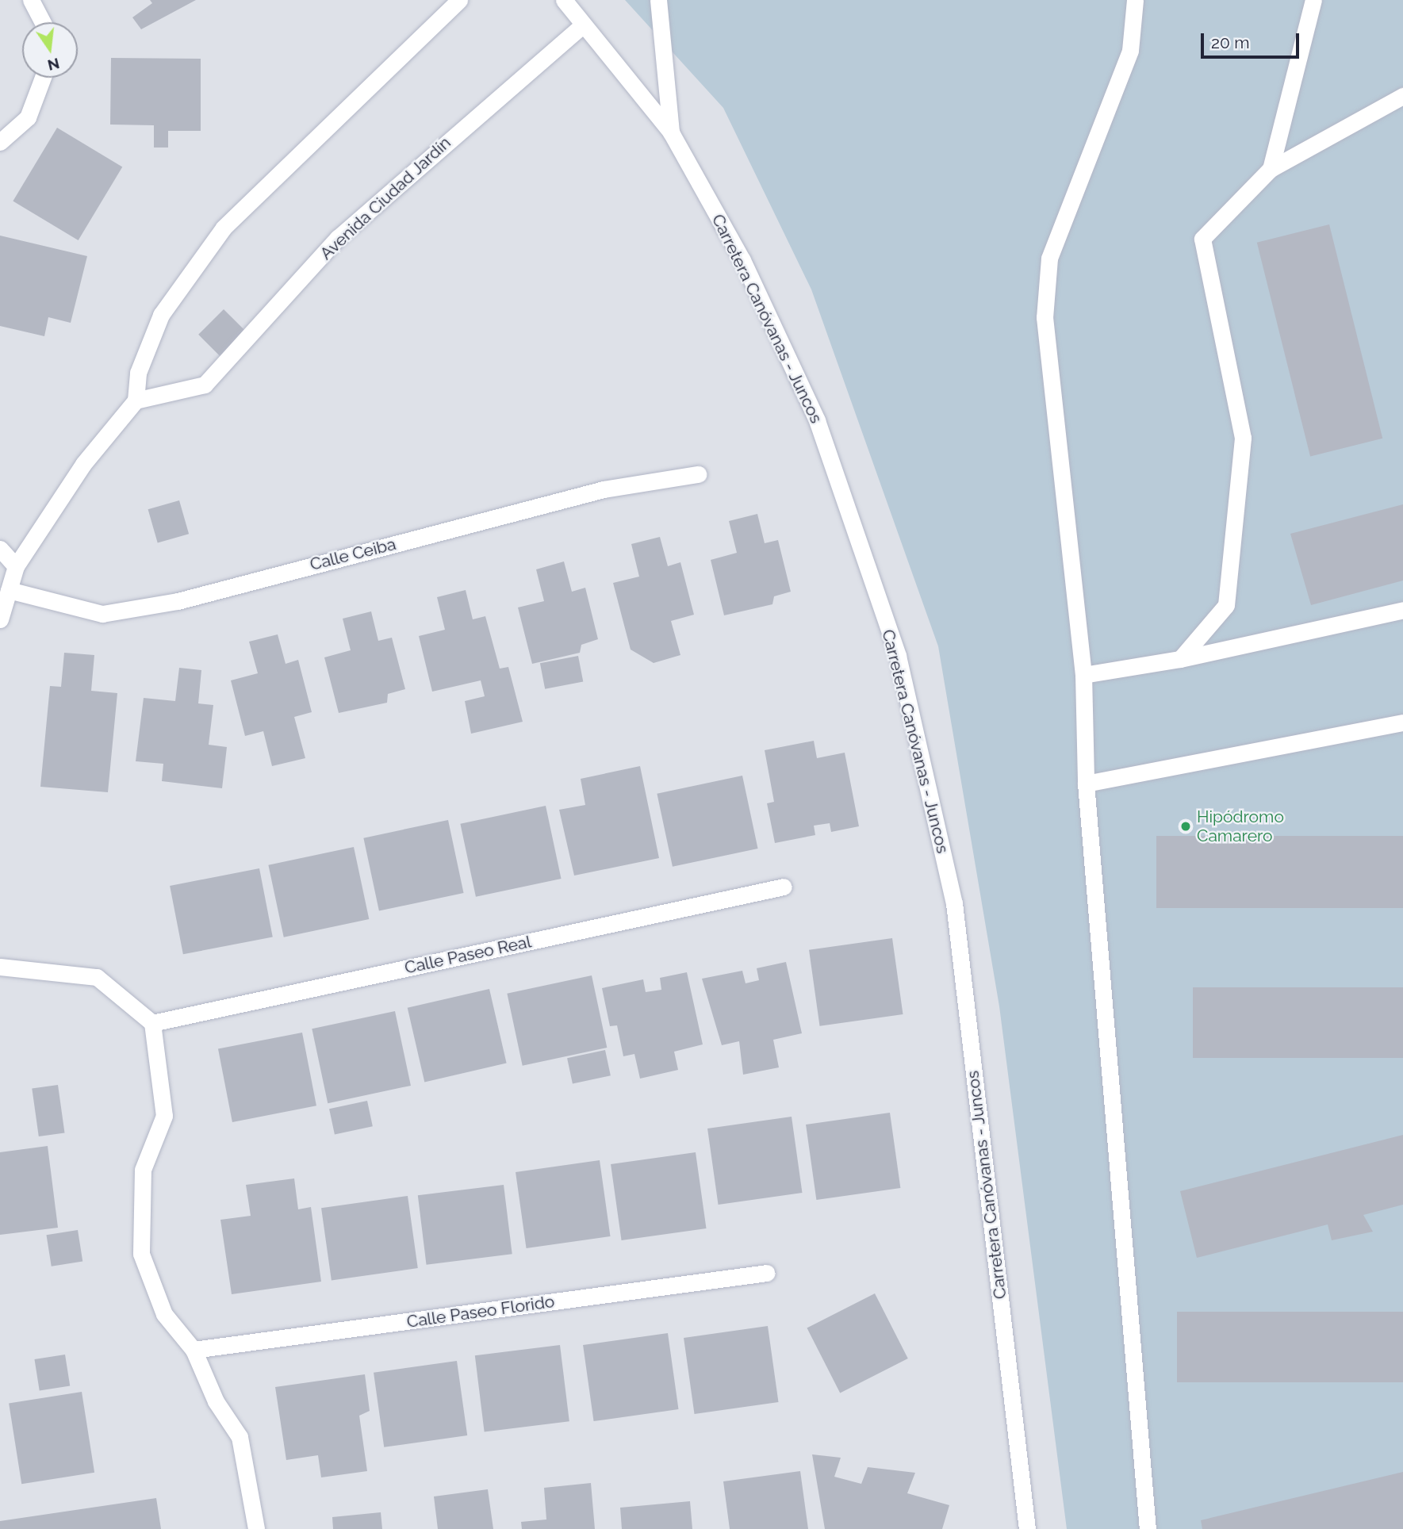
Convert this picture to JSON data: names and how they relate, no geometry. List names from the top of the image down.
{
  "streets": {
    "street": [
      "Avenida Ciudad Jardín",
      "Carretera Canóvanas - Juncos",
      "Calle Ceiba",
      "Calle Paseo Real",
      "Calle Paseo Florido"
    ]
  },
  "crossings": [
    ["Avenida Ciudad Jardín", "Carretera Canóvanas - Juncos"]
  ],
  "places": ["Hipódromo Camarero"],
  "scale_bar": "20 m",
  "north": "bottom"
}
